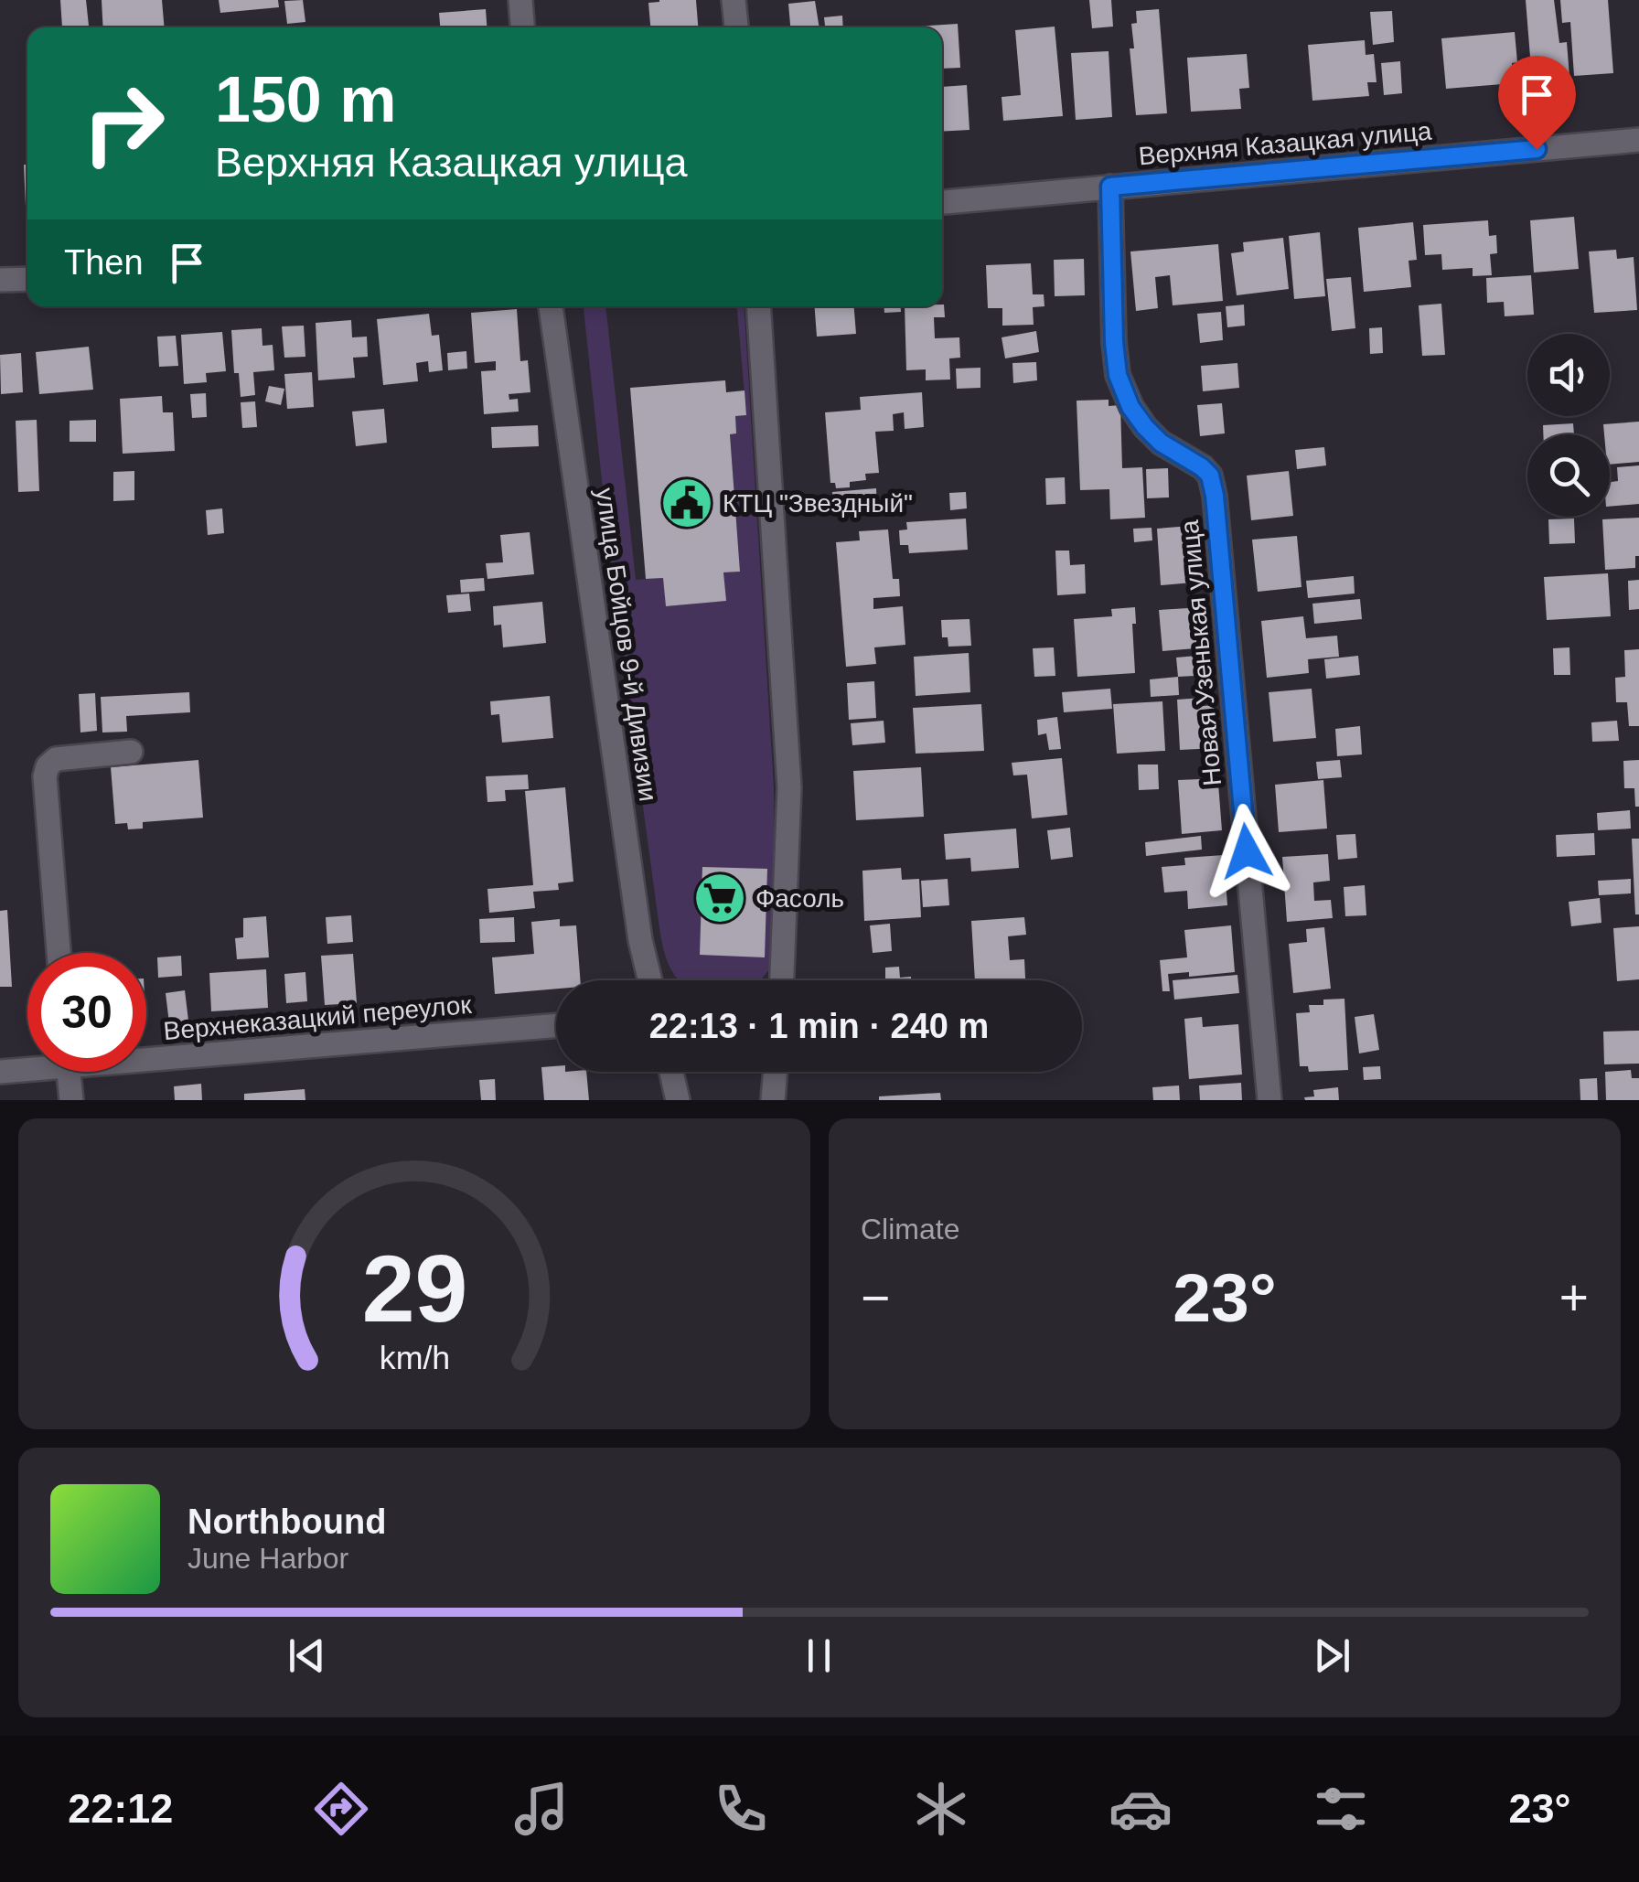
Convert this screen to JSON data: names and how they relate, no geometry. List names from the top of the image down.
{
  "streets": {
    "street": [
      "Верхняя Казацкая улица",
      "улица Бойцов 9-й Дивизии",
      "Новая Узенькая улица",
      "Верхнеказацкий переулок"
    ]
  },
  "crossings": [
    ["Верхняя Казацкая улица", "Новая Узенькая улица"]
  ],
  "places": {
    "public building": ["КТЦ \"Звездный\""],
    "supermarket": ["Фасоль"]
  },
  "page": {
    "turn": ["150 m", "Верхняя Казацкая улица"],
    "then": "Then",
    "limit": "30",
    "trip": "22:13 · 1 min · 240 m",
    "tile": "Climate",
    "heat": ["−", "23°", "+"],
    "song": ["Northbound", "June Harbor"],
    "tabs": ["22:12", "23°"],
    "gauge": ["29", "km/h"]
  }
}
